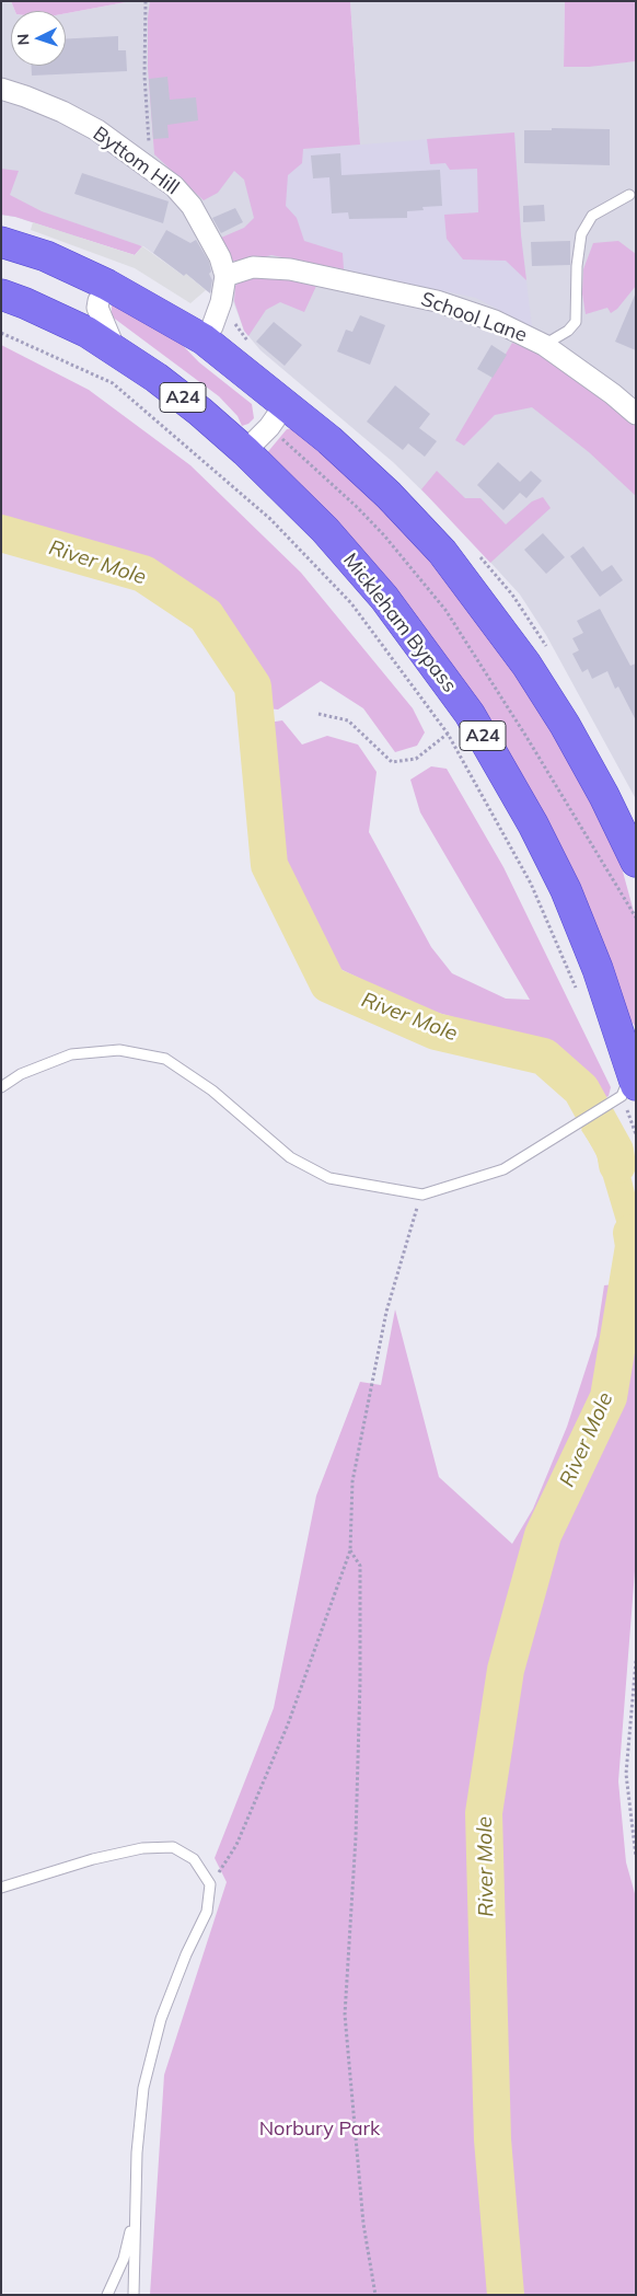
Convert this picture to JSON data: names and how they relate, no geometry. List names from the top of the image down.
{
  "streets": {
    "highway": ["A24", "Mickleham Bypass"],
    "street": ["Byttom Hill", "School Lane"]
  },
  "crossings": [
    ["Byttom Hill", "School Lane"]
  ],
  "water": ["River Mole"],
  "parks": ["Norbury Park"],
  "north": "left"
}
